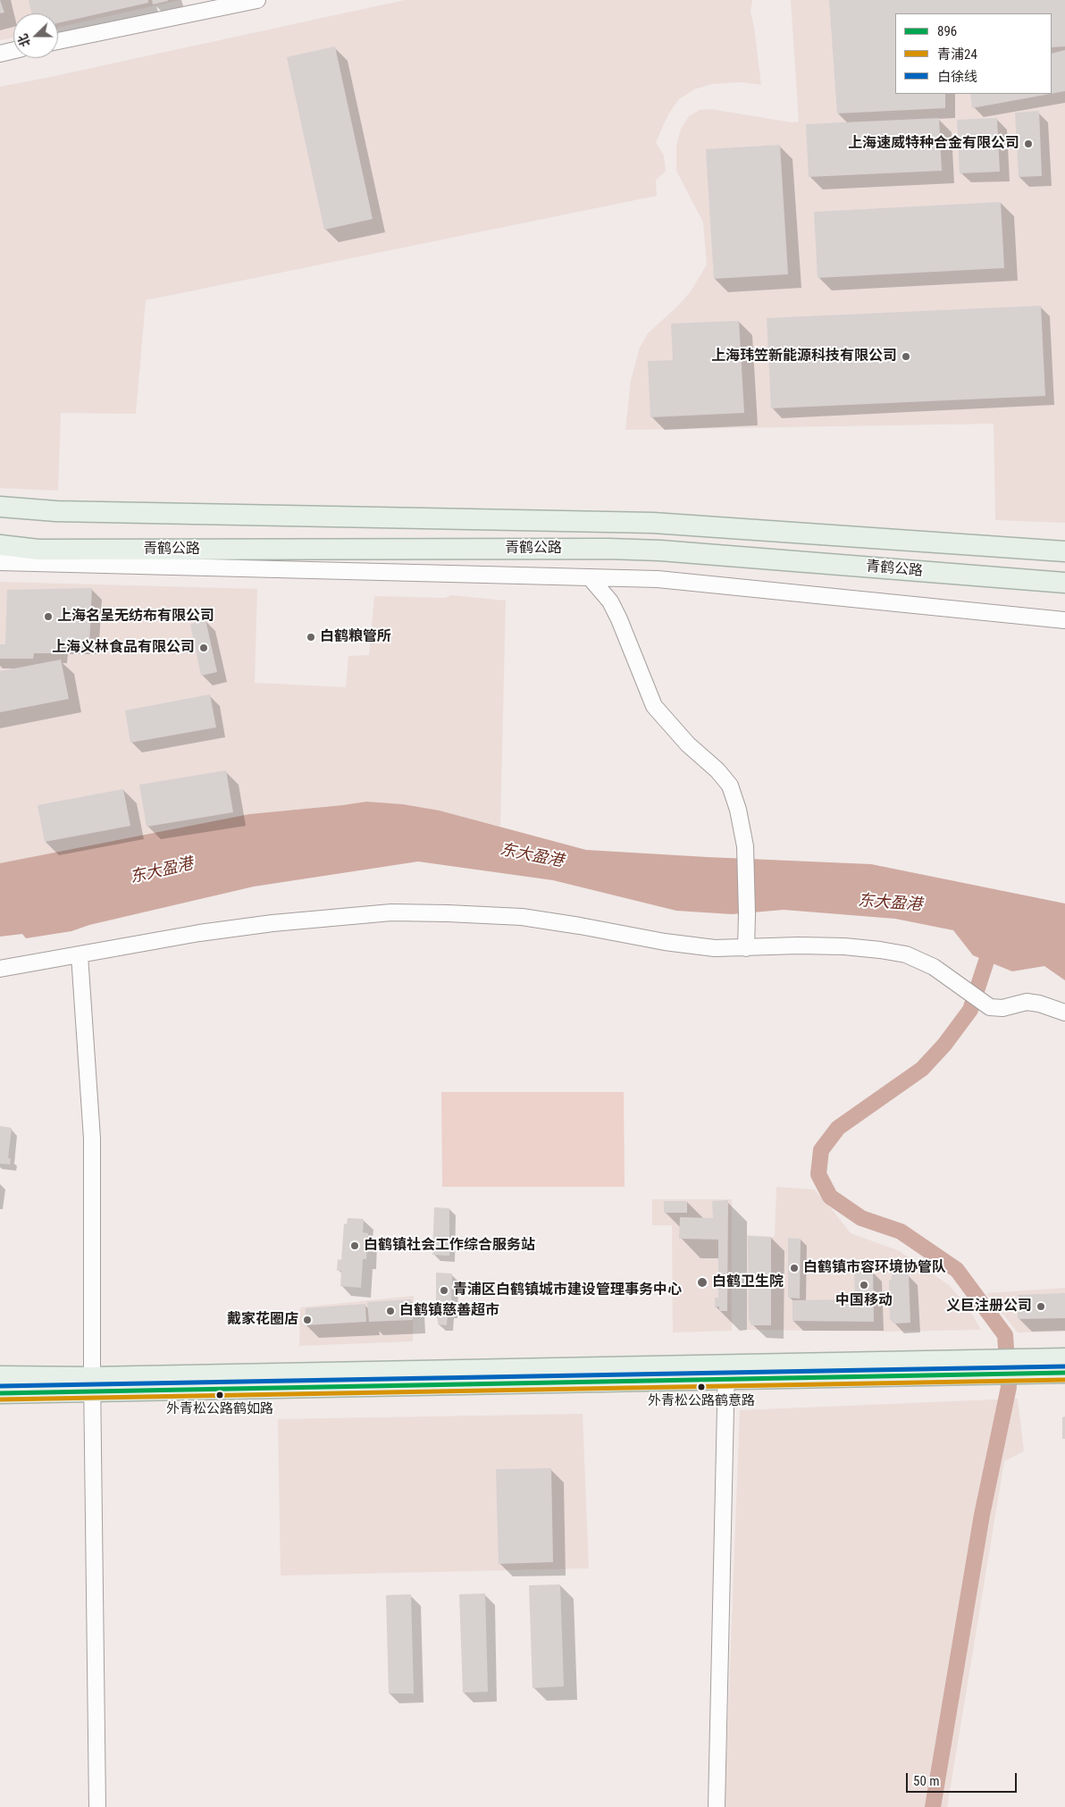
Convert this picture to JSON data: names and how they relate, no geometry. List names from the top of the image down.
{
  "streets": {
    "main road": ["青鹤公路"]
  },
  "water": ["东大盈港"],
  "places": [
    "上海速威特种合金有限公司",
    "上海玮笠新能源科技有限公司",
    "上海名呈无纺布有限公司",
    "白鹤粮管所",
    "上海义林食品有限公司",
    "白鹤镇社会工作综合服务站",
    "白鹤镇市容环境协管队",
    "白鹤卫生院",
    "中国移动",
    "青浦区白鹤镇城市建设管理事务中心",
    "义巨注册公司",
    "白鹤镇慈善超市",
    "戴家花圈店",
    "外青松公路鹤意路",
    "外青松公路鹤如路"
  ],
  "lines": ["transit line 白徐线", "transit line 896", "transit line 青浦24"],
  "legend": ["896", "青浦24", "白徐线"],
  "scale_bar": "50 m",
  "north": "left"
}
